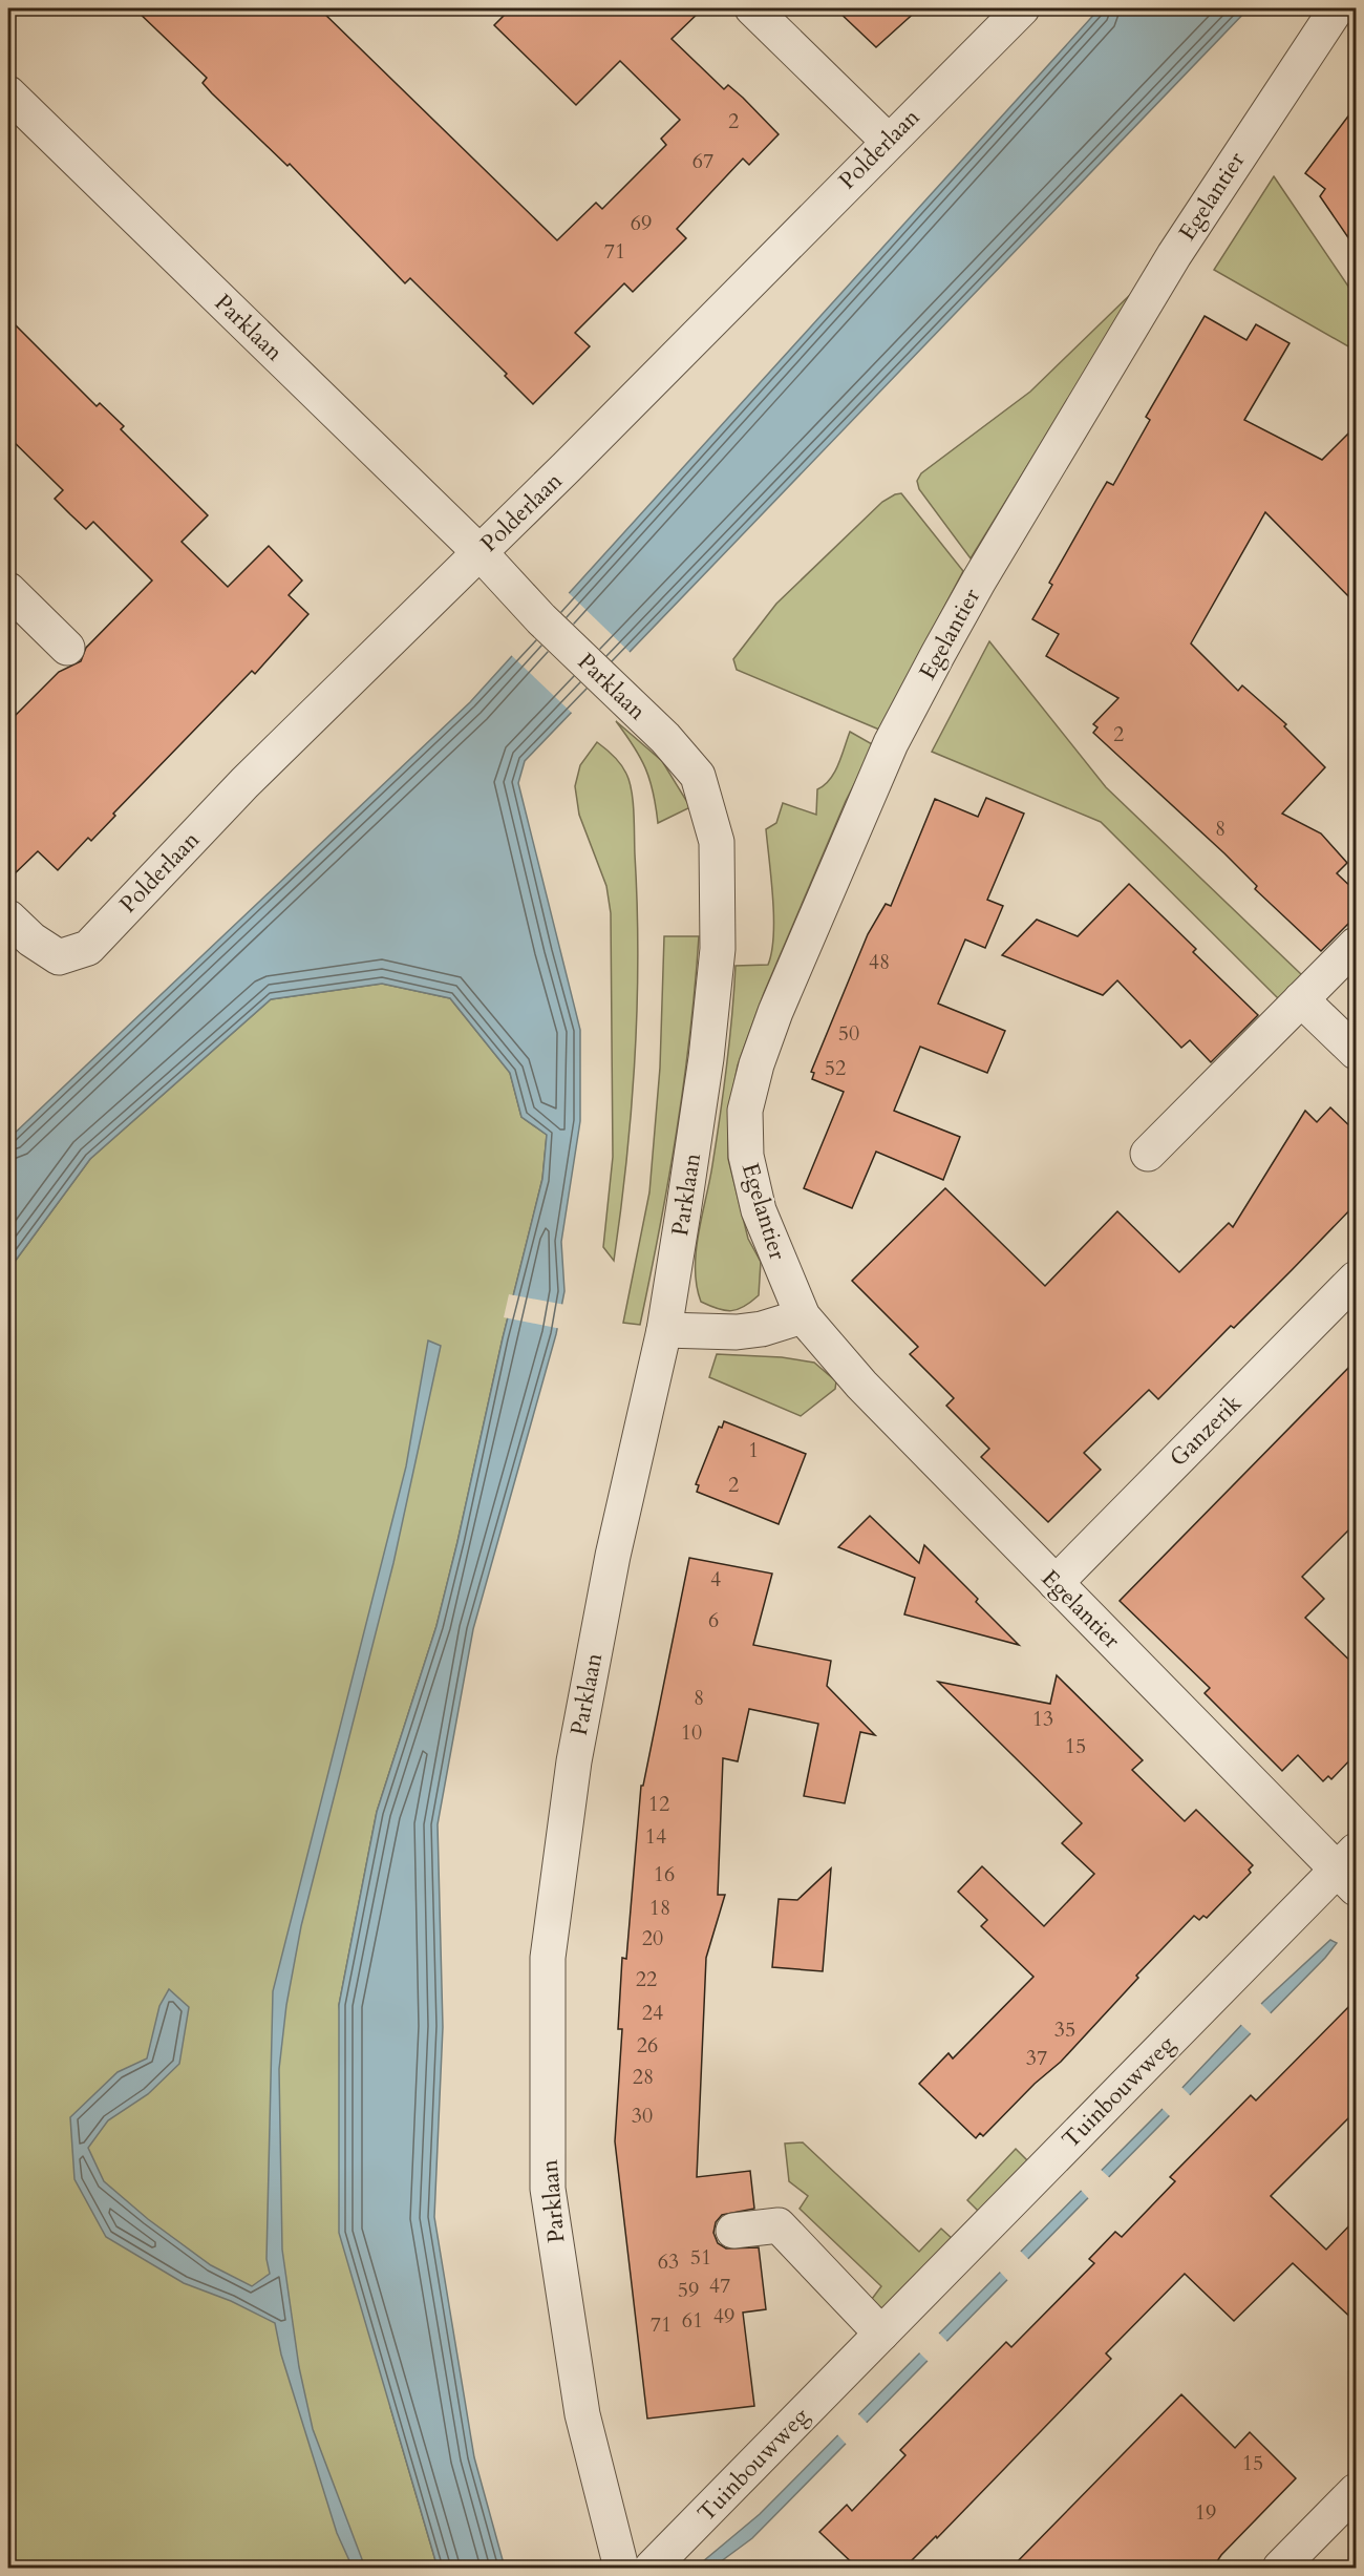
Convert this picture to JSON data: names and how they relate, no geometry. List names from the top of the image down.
{
  "streets": {
    "street": [
      "Polderlaan",
      "Egelantier",
      "Parklaan",
      "Ganzerik",
      "Tuinbouwweg"
    ]
  },
  "crossings": [
    ["Polderlaan", "Parklaan"],
    ["Egelantier", "Ganzerik"],
    ["Egelantier", "Tuinbouwweg"]
  ],
  "house_numbers": [
    "2",
    "67",
    "69",
    "71",
    "2",
    "8",
    "48",
    "50",
    "52",
    "1",
    "2",
    "4",
    "6",
    "8",
    "13",
    "10",
    "15",
    "12",
    "14",
    "16",
    "18",
    "20",
    "22",
    "24",
    "35",
    "26",
    "37",
    "28",
    "30",
    "51",
    "63",
    "47",
    "59",
    "49",
    "61",
    "71",
    "15",
    "19"
  ]
}
